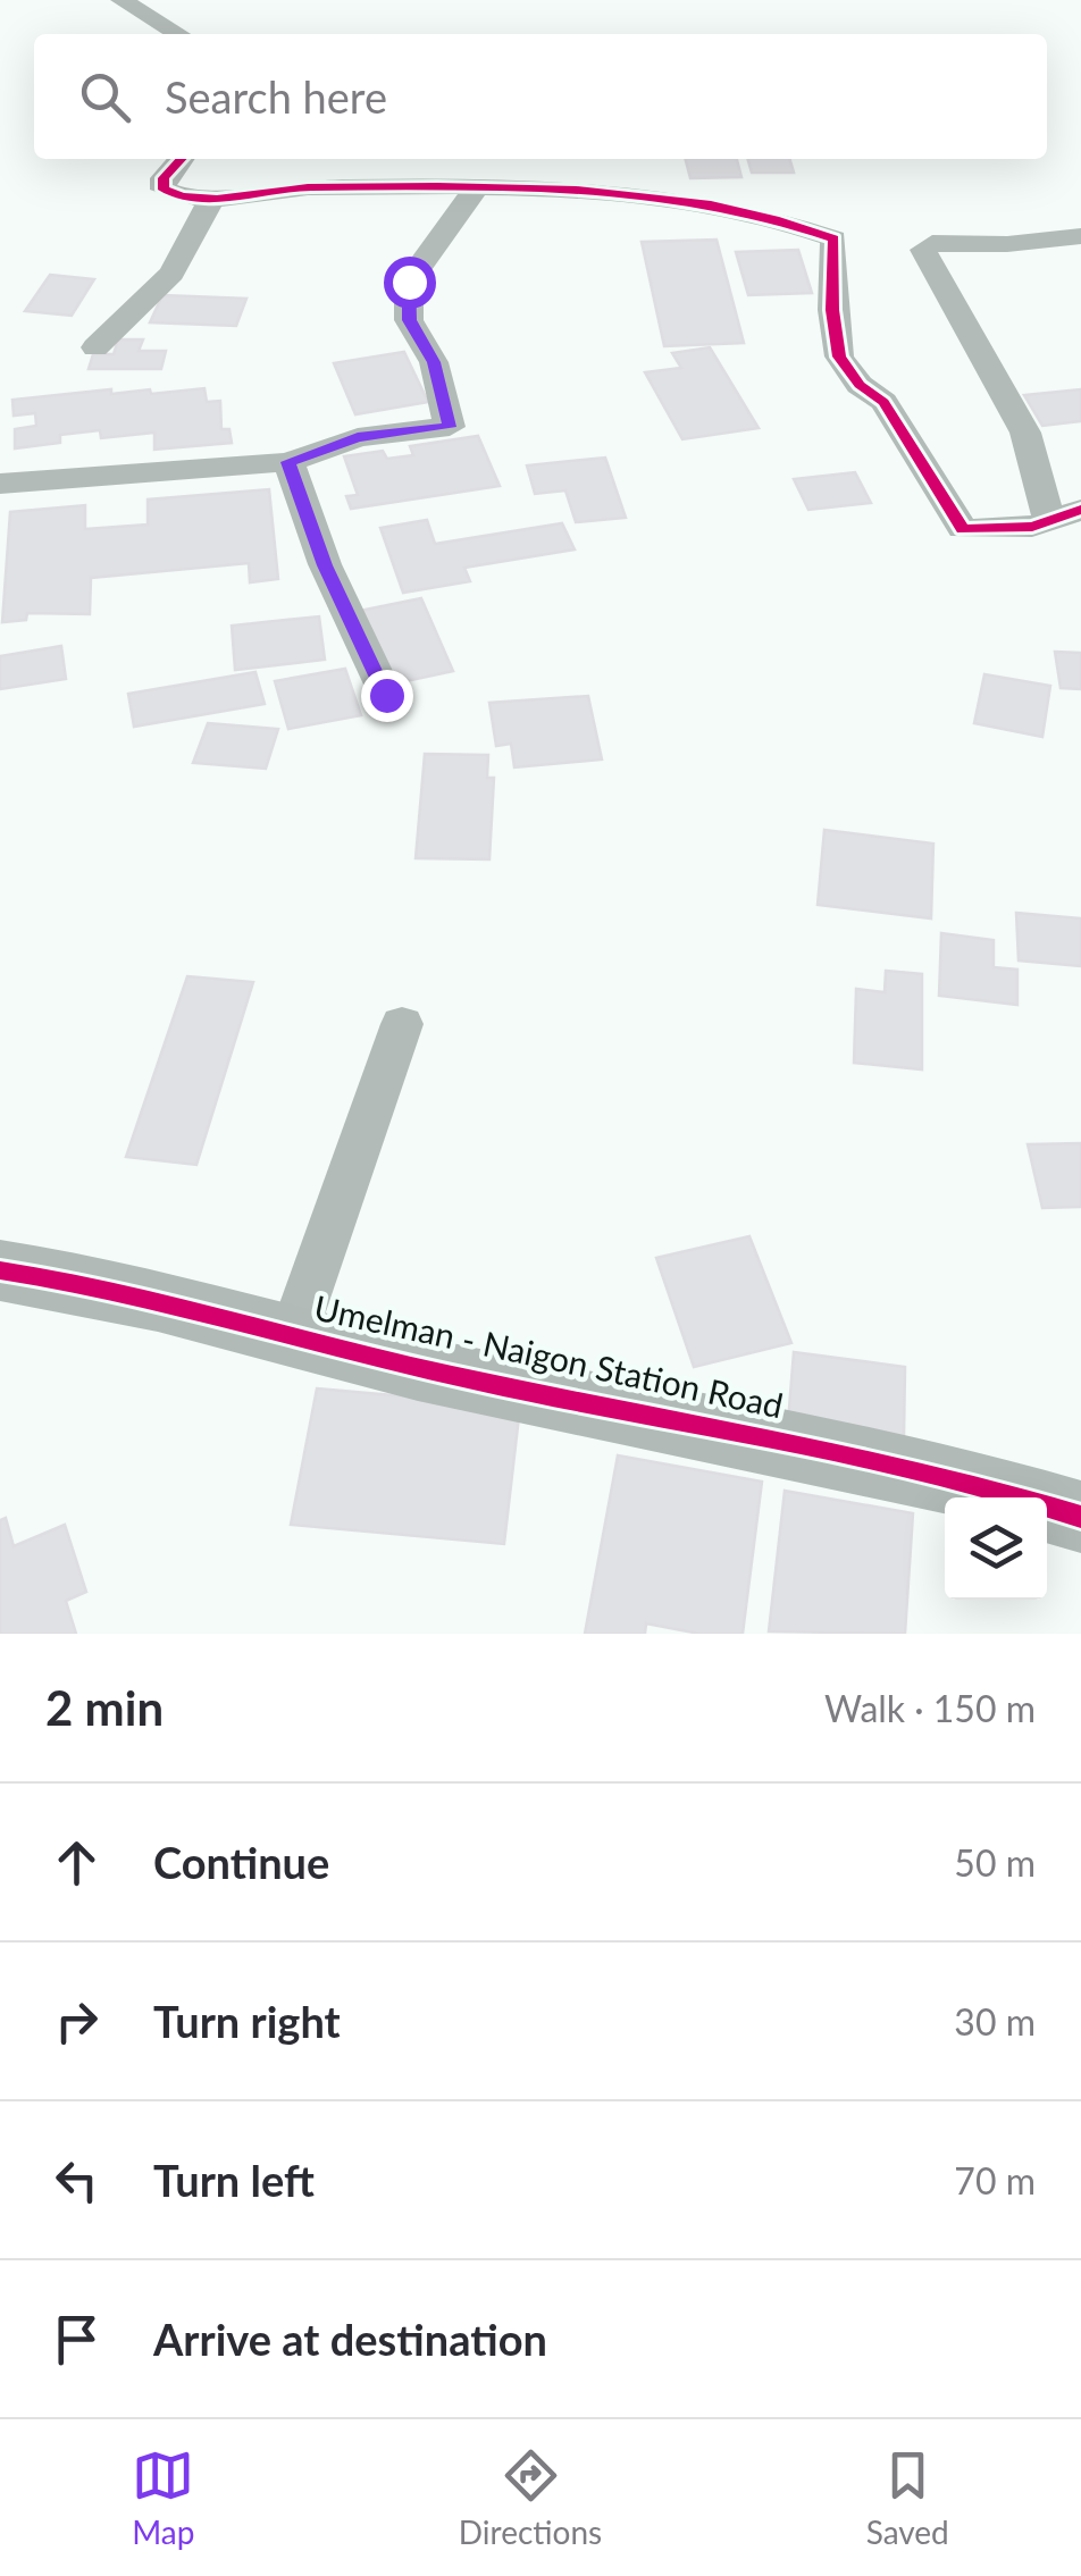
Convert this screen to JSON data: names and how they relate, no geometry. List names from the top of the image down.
{
  "streets": {
    "street": ["Umelman - Naigon Station Road"]
  },
  "page": {
    "search": "Search here",
    "heading": ["2 min", "Walk · 150 m"],
    "list": [
      ["Continue", "50 m"],
      ["Turn right", "30 m"],
      ["Turn left", "70 m"],
      "Arrive at destination"
    ],
    "nav": ["Map", "Directions", "Saved"]
  }
}
